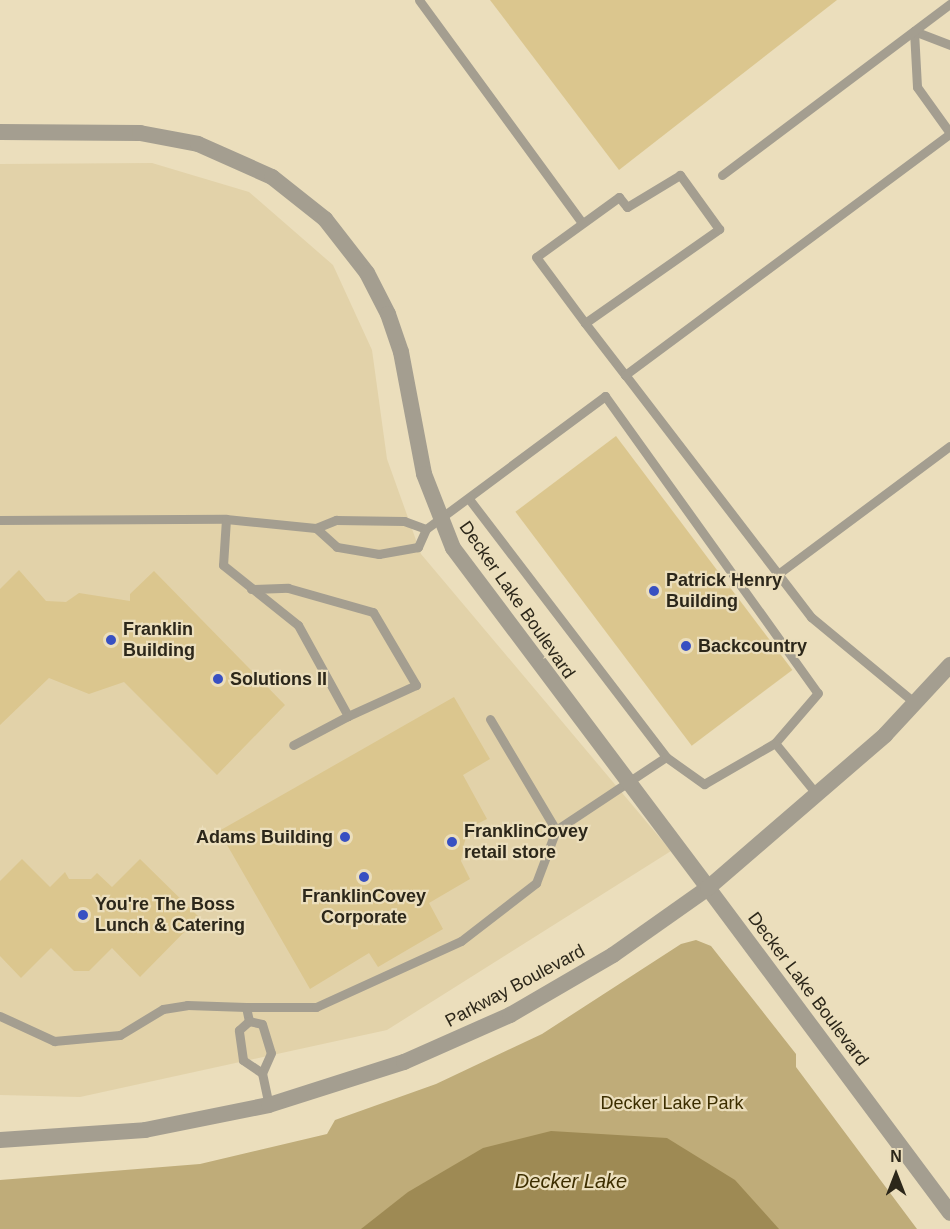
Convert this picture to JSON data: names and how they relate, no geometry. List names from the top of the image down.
{
  "streets": {
    "street": ["Decker Lake Boulevard", "Parkway Boulevard"]
  },
  "crossings": [
    ["Decker Lake Boulevard", "Parkway Boulevard"]
  ],
  "water": ["Decker Lake"],
  "parks": ["Decker Lake Park"],
  "places": [
    "Patrick Henry Building",
    "Franklin Building",
    "Backcountry",
    "Solutions II",
    "Adams Building",
    "FranklinCovey retail store",
    "FranklinCovey Corporate",
    "You're The Boss Lunch & Catering"
  ],
  "north": "top"
}
